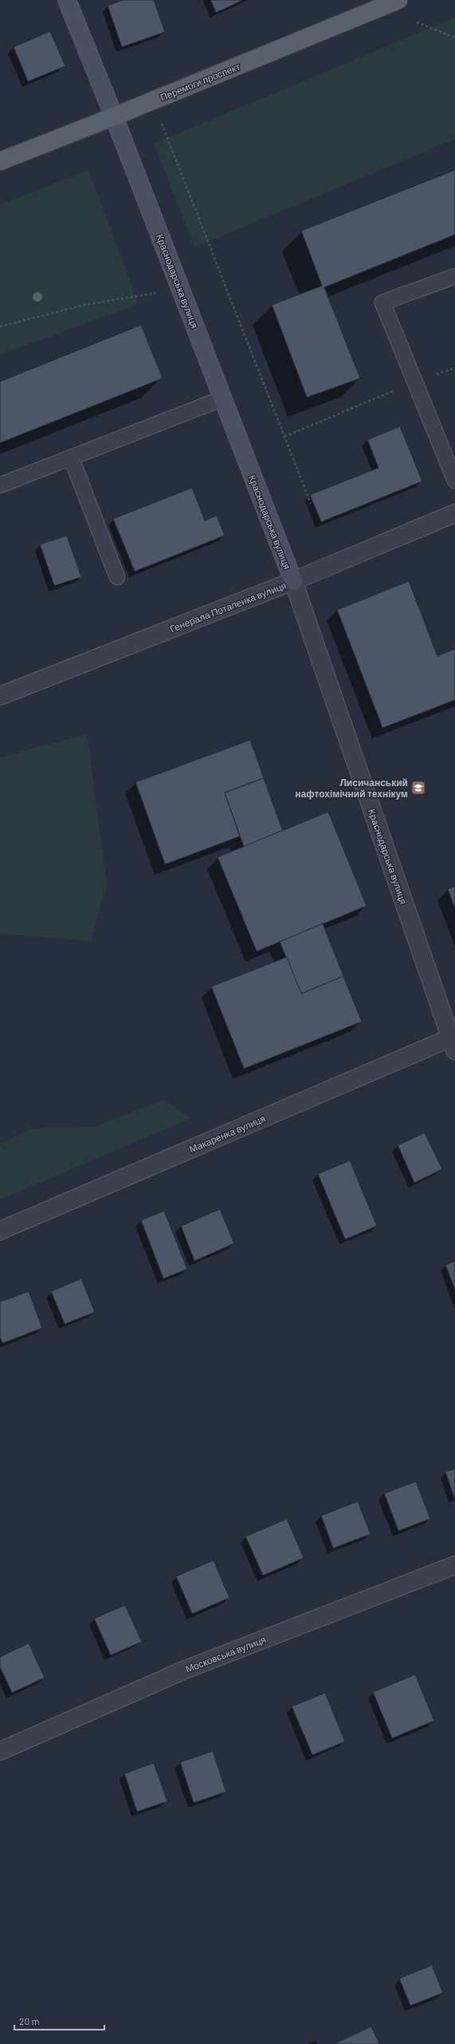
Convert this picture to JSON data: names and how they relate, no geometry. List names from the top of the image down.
{
  "streets": {
    "main road": ["Перемоги проспект"],
    "street": [
      "Краснодарська вулиця",
      "Генерала Потапенка вулиця",
      "Макаренка вулиця",
      "Московська вулиця"
    ]
  },
  "crossings": [
    ["Перемоги проспект", "Краснодарська вулиця"],
    ["Краснодарська вулиця", "Генерала Потапенка вулиця"],
    ["Краснодарська вулиця", "Макаренка вулиця"]
  ],
  "places": {
    "school or university": ["Лисичанський нафтохімічний технікум"]
  },
  "scale_bar": "20 m"
}
